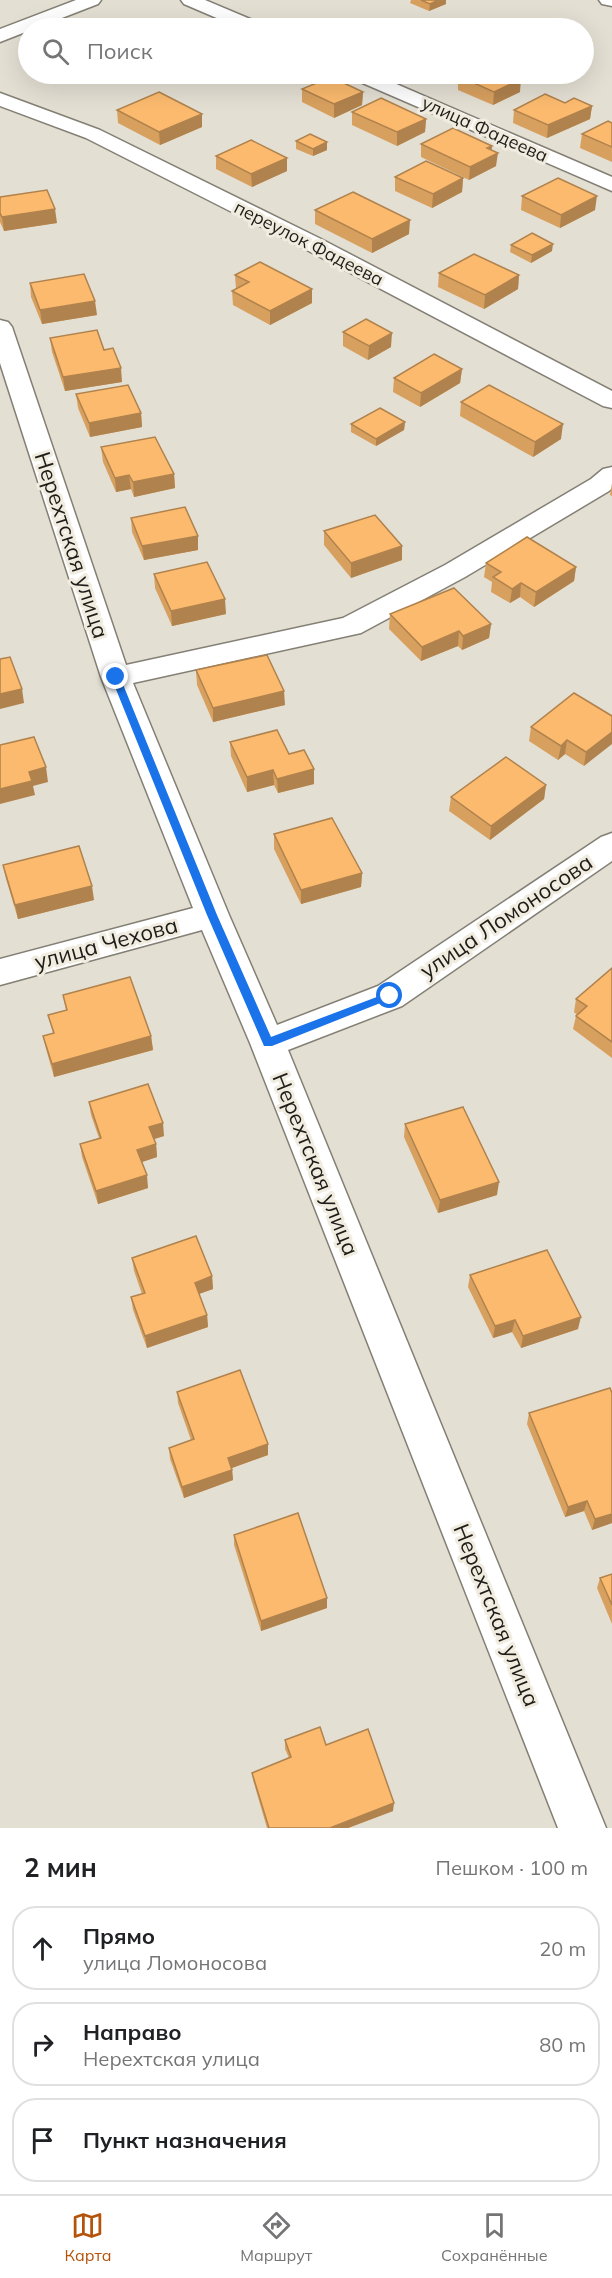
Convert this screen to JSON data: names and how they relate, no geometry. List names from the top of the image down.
{
  "streets": {
    "street": [
      "улица Фадеева",
      "переулок Фадеева",
      "Нерехтская улица",
      "улица Ломоносова",
      "улица Чехова"
    ]
  },
  "crossings": [
    ["Нерехтская улица", "улица Ломоносова"],
    ["Нерехтская улица", "улица Чехова"]
  ],
  "page": {
    "search": "Поиск",
    "heading": ["2 мин", "Пешком · 100 m"],
    "list": [
      ["Прямо", "улица Ломоносова", "20 m"],
      ["Направо", "Нерехтская улица", "80 m"],
      "Пункт назначения"
    ],
    "nav": ["Карта", "Маршрут", "Сохранённые"]
  }
}
